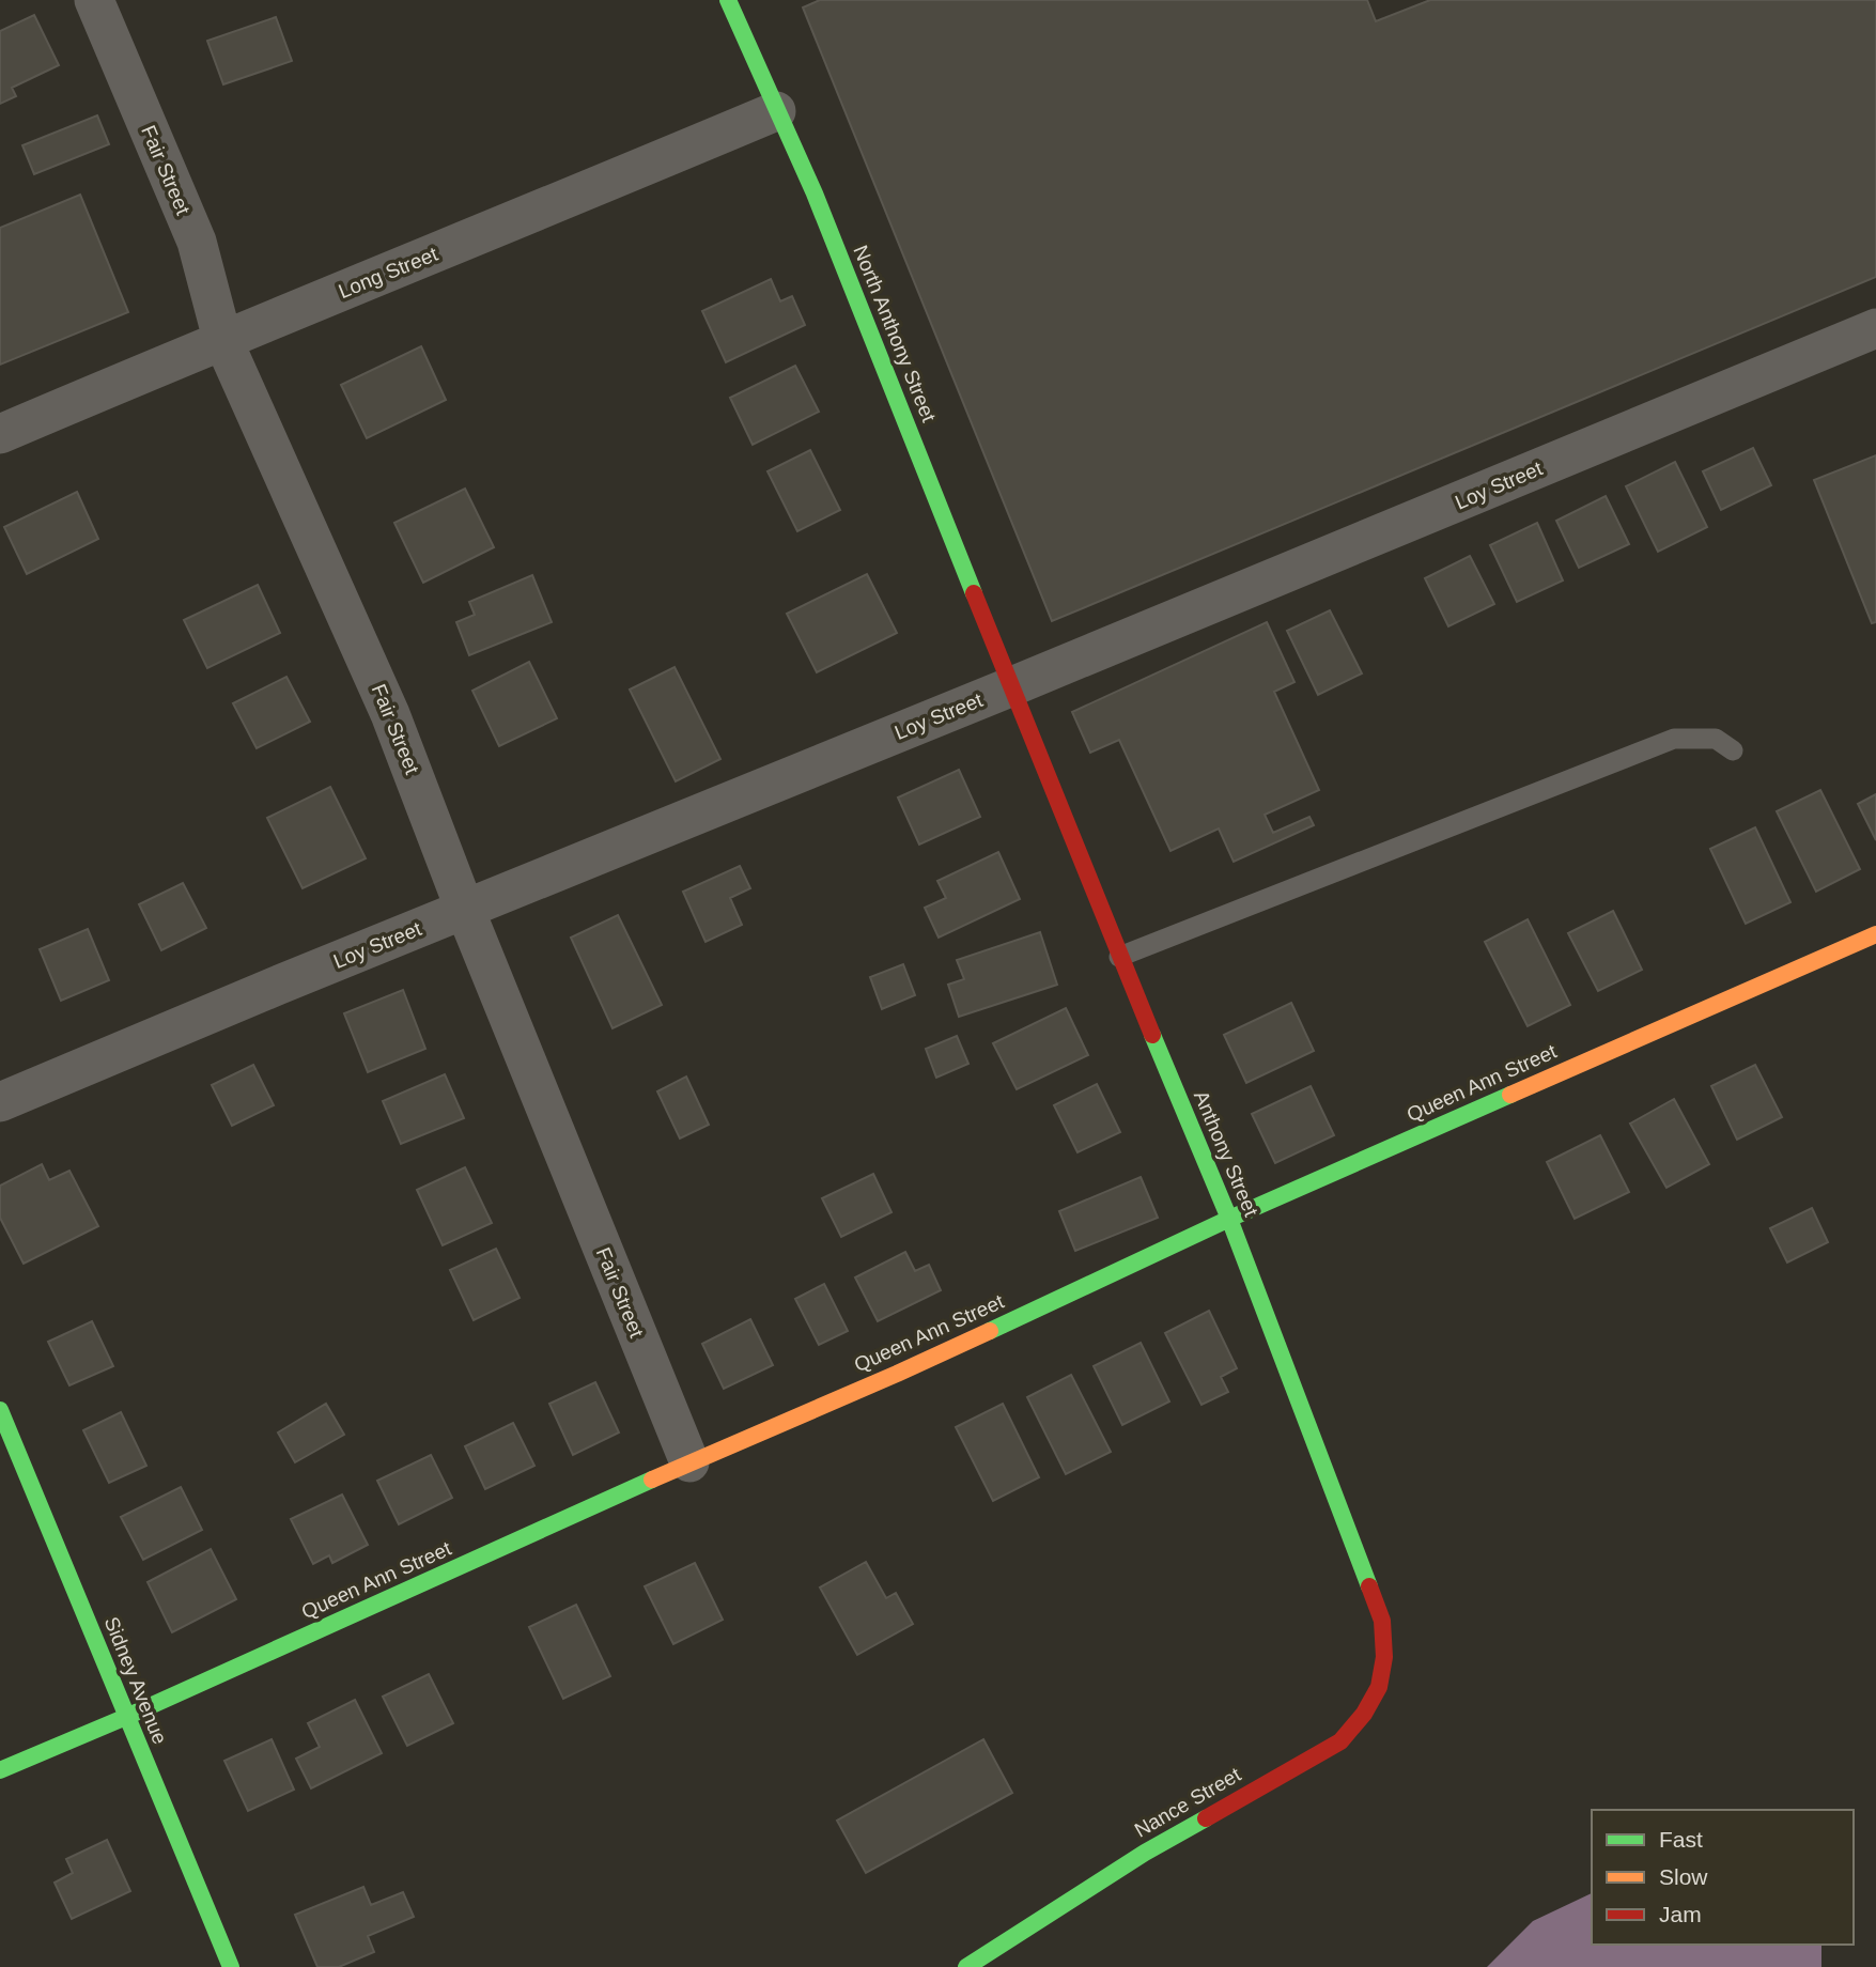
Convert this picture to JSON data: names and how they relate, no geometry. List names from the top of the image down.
{
  "streets": {
    "street": [
      "Fair Street",
      "Long Street",
      "North Anthony Street",
      "Loy Street",
      "Queen Ann Street",
      "Anthony Street",
      "Sidney Avenue",
      "Nance Street"
    ]
  },
  "crossings": [
    ["Fair Street", "Long Street"],
    ["Fair Street", "Loy Street"],
    ["Fair Street", "Queen Ann Street"],
    ["Long Street", "North Anthony Street"],
    ["North Anthony Street", "Loy Street"],
    ["North Anthony Street", "Anthony Street"],
    ["Loy Street", "Anthony Street"],
    ["Queen Ann Street", "Anthony Street"],
    ["Queen Ann Street", "Sidney Avenue"],
    ["Anthony Street", "Nance Street"]
  ],
  "legend": ["Fast", "Slow", "Jam"]
}
